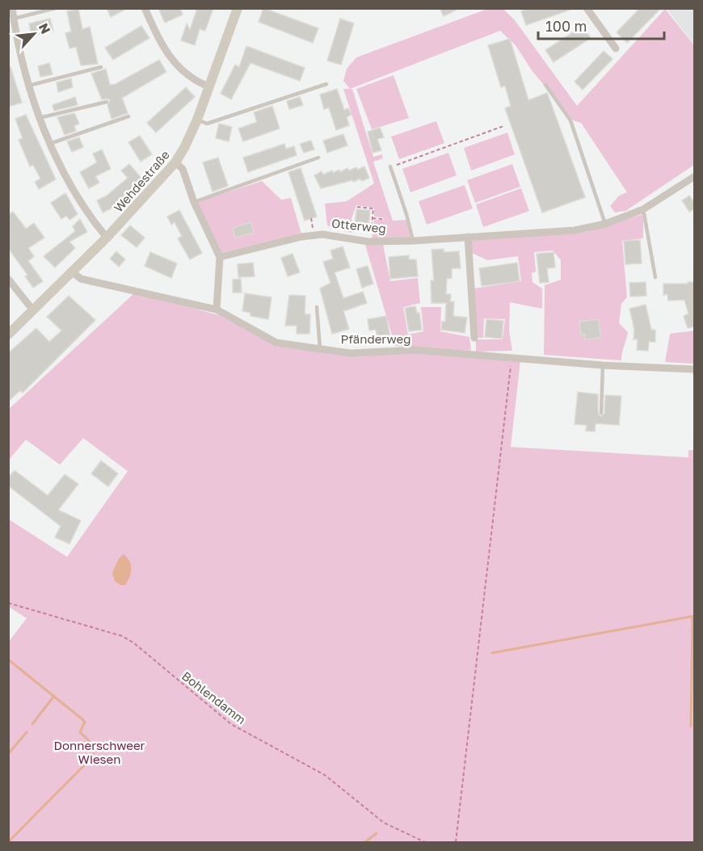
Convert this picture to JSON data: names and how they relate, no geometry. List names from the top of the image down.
{
  "streets": {
    "street": ["Wehdestraße", "Otterweg", "Pfänderweg"],
    "path": ["Bohlendamm"]
  },
  "crossings": [
    ["Wehdestraße", "Pfänderweg"]
  ],
  "parks": ["Donnerschweer Wiesen"],
  "scale_bar": "100 m",
  "north": "top right"
}
